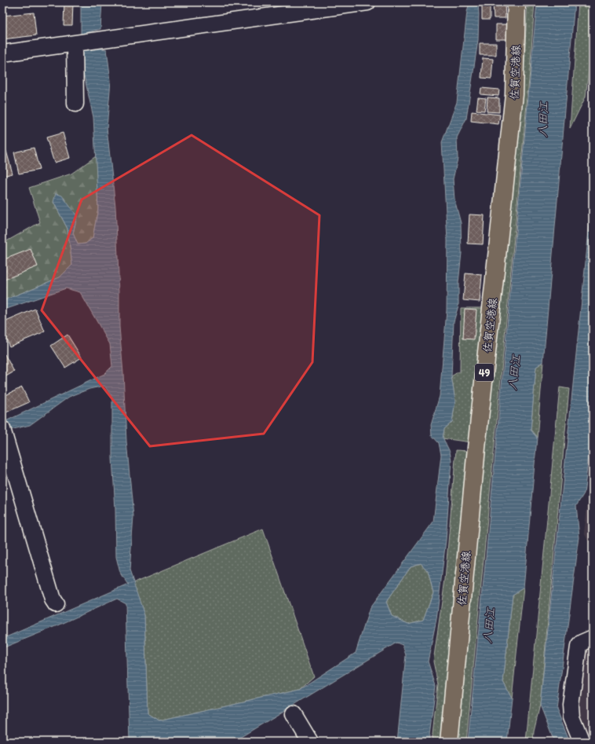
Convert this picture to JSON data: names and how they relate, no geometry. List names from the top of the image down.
{
  "streets": {
    "main road": ["佐賀空港線", "49"]
  },
  "water": ["八田江"]
}
